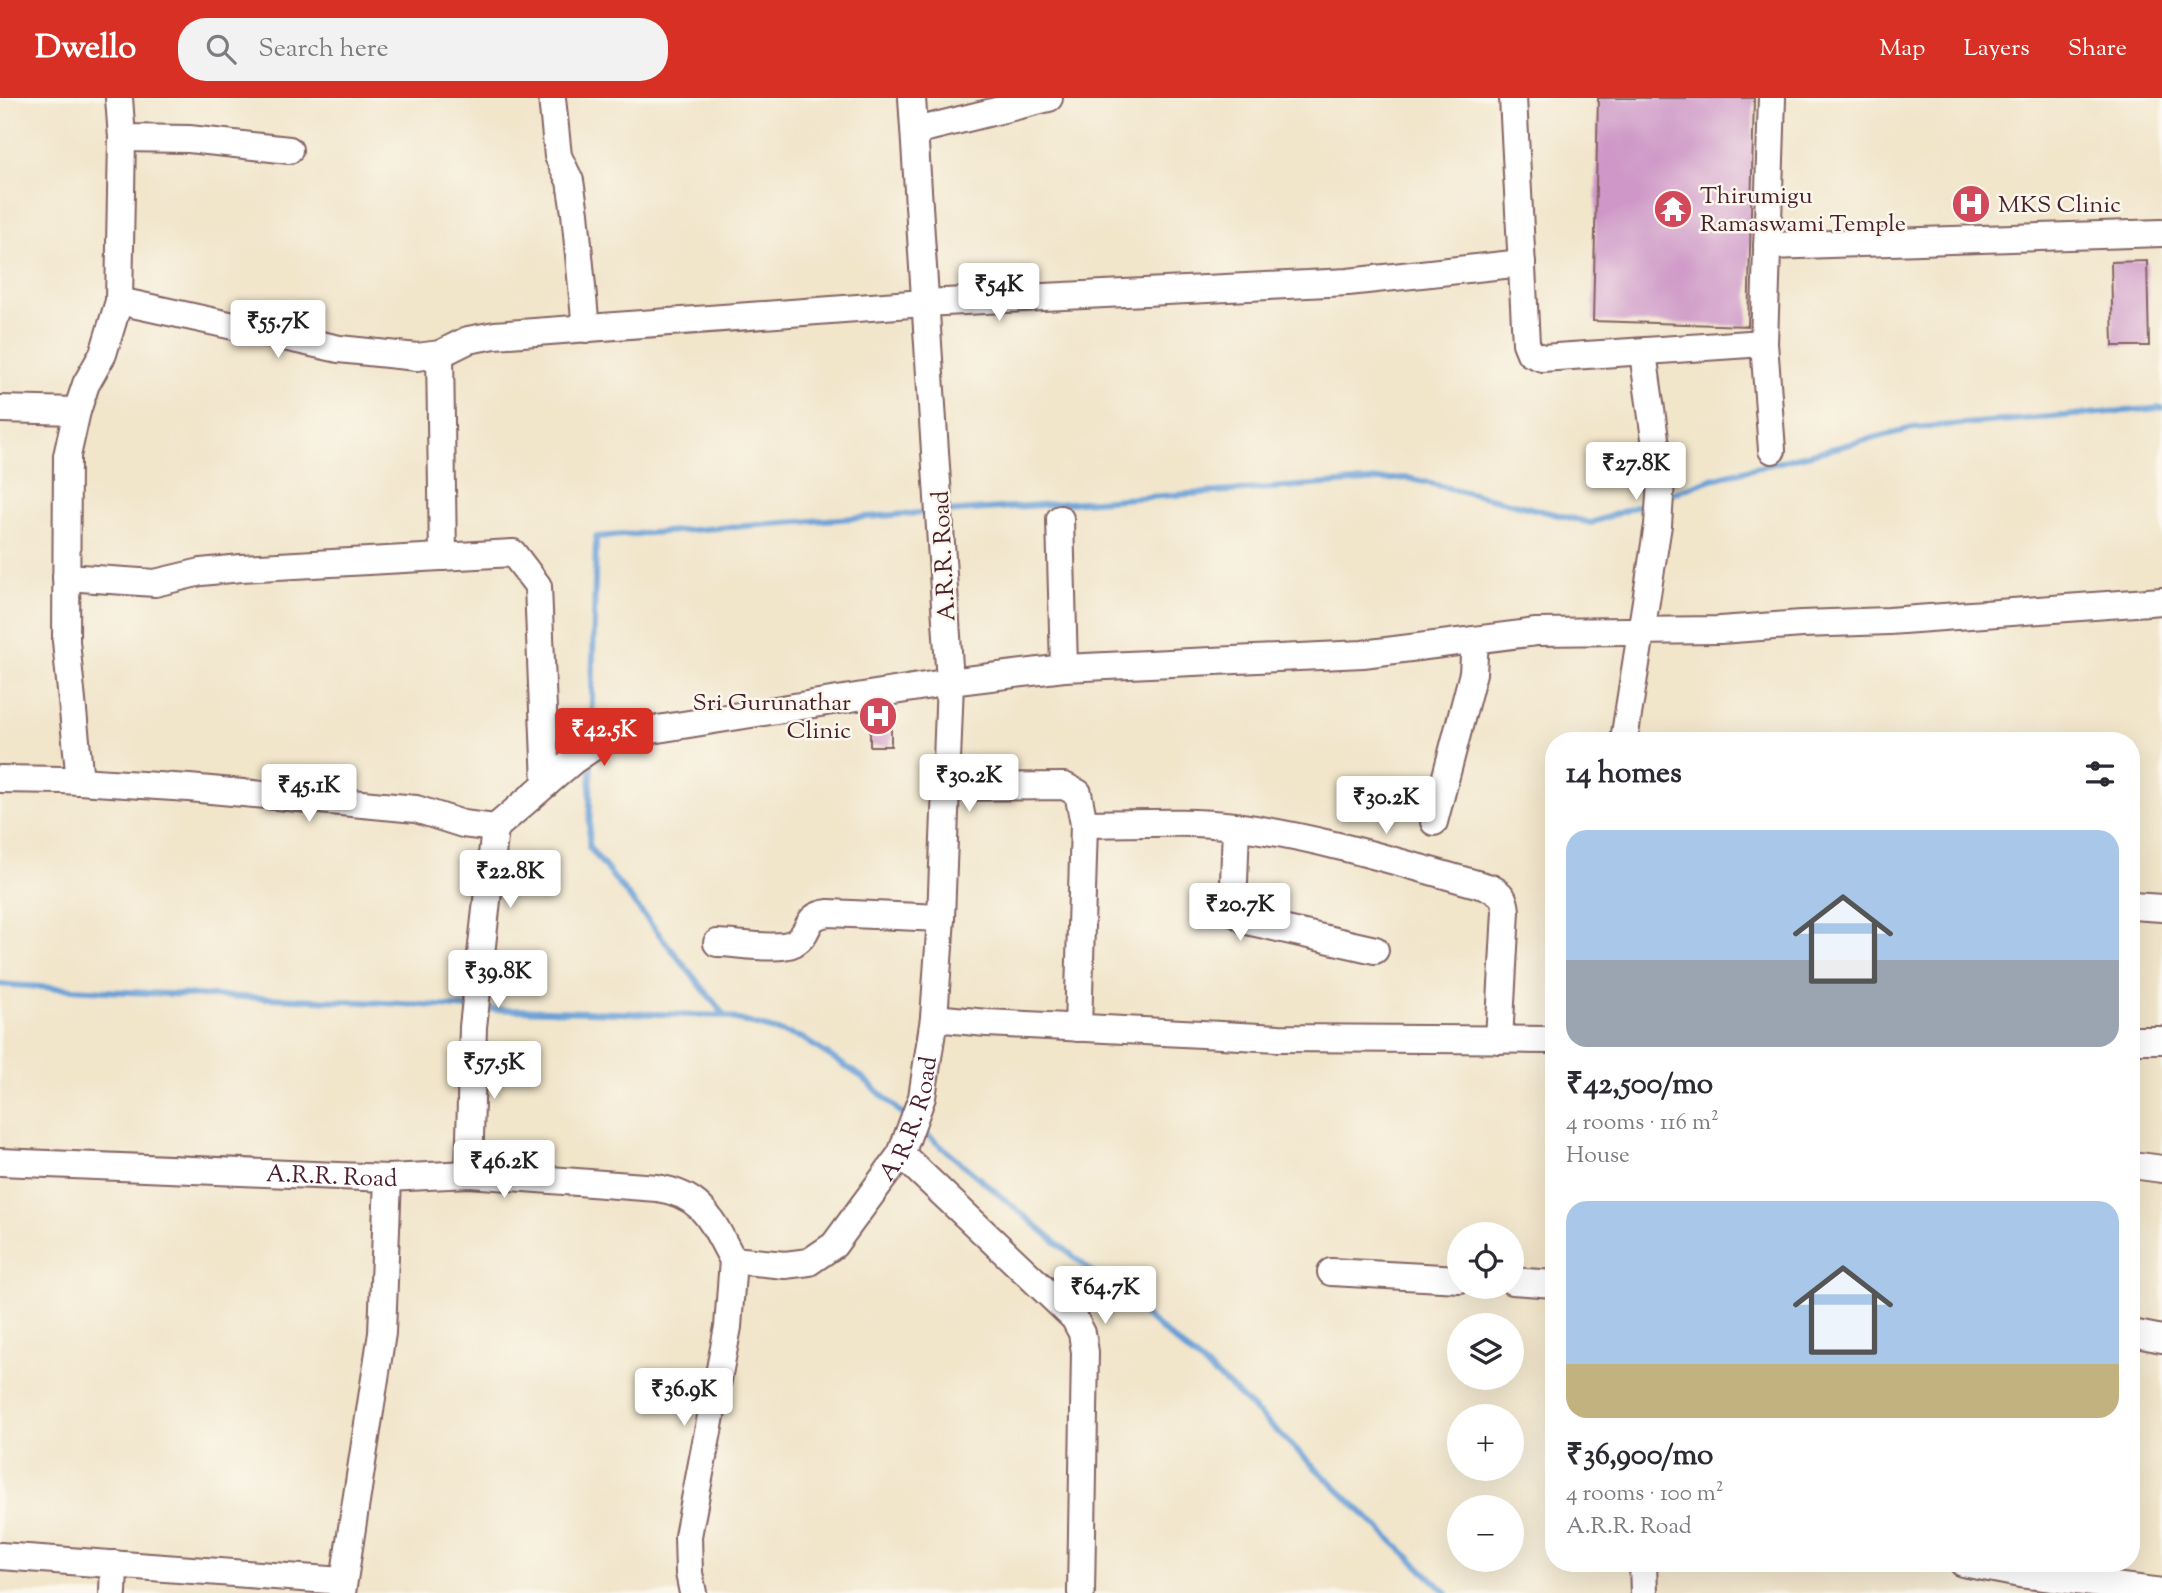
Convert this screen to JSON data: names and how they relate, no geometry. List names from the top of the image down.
{
  "streets": {
    "street": ["A.R.R. Road"]
  },
  "places": {
    "hospital": ["MKS Clinic", "Sri Gurunathar Clinic"],
    "temple": ["Thirumigu Ramaswami Temple"]
  },
  "page": {
    "header": "Dwello",
    "search": "Search here",
    "nav": ["Map", "Layers", "Share"],
    "price": [
      "₹54K",
      "₹55.7K",
      "₹27.8K",
      "₹42.5K",
      "₹30.2K",
      "₹45.1K",
      "₹30.2K",
      "₹22.8K",
      "₹20.7K",
      "₹39.8K",
      "₹57.5K",
      "₹46.2K",
      "₹64.7K",
      "₹36.9K"
    ],
    "heading": "14 homes",
    "list": [
      {
        "name": "₹42,500/mo",
        "note": "4 rooms · 116 m² · House"
      },
      {
        "name": "₹36,900/mo",
        "note": "4 rooms · 100 m² · A.R.R. Road"
      }
    ],
    "map_buttons": ["+", "−"]
  }
}
